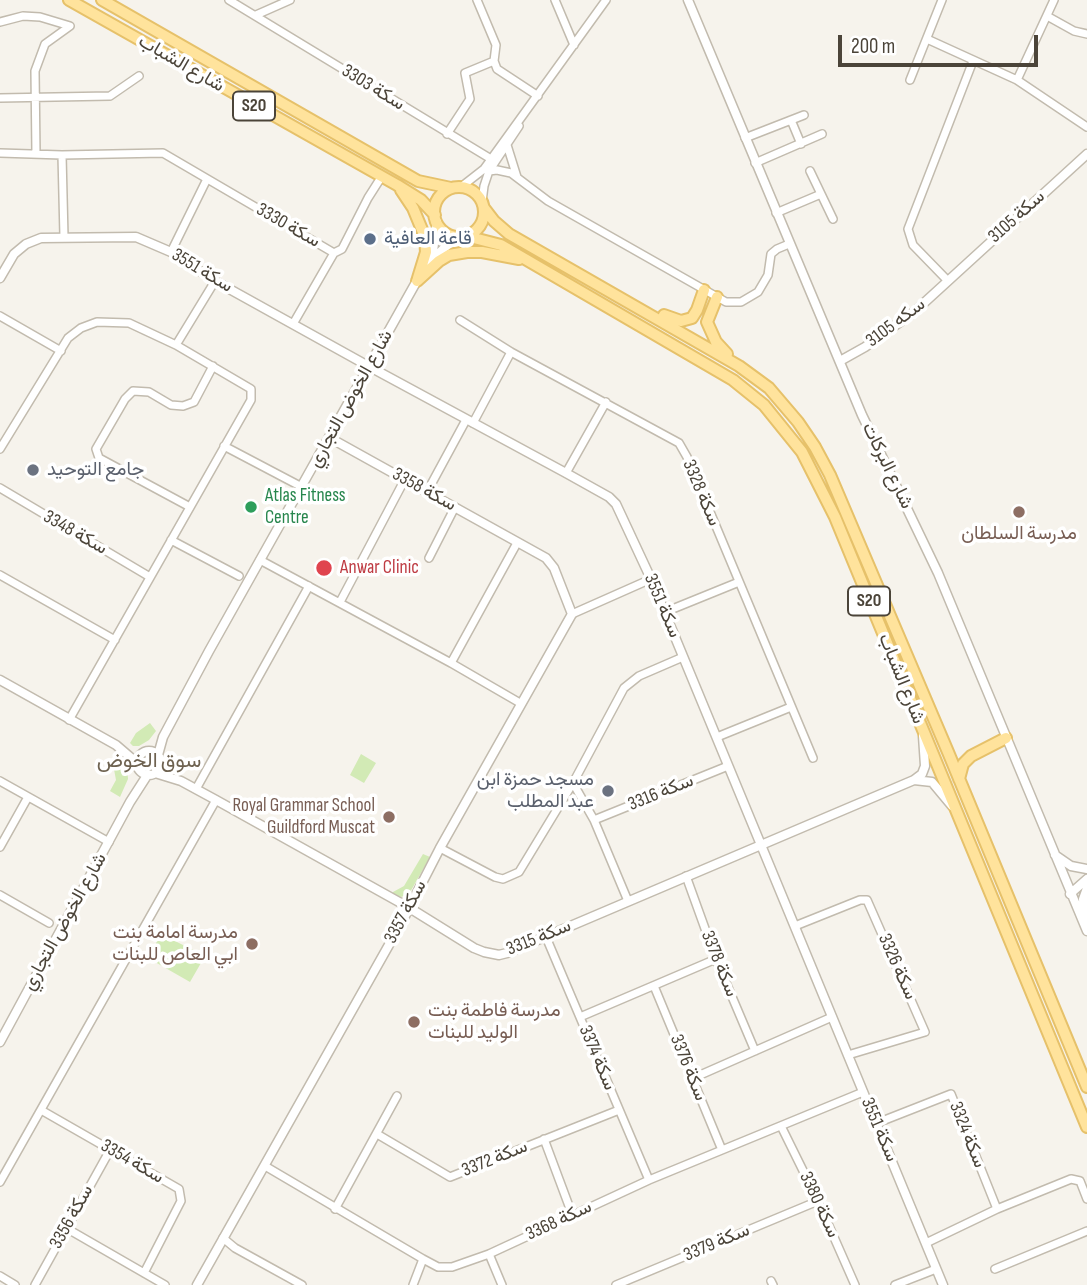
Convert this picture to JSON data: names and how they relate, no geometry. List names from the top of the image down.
{
  "streets": {
    "main road": ["شارع الشباب", "S20"],
    "street": [
      "سكة 3303",
      "سكة 3105",
      "سكة 3330",
      "سكة 3551",
      "سكه 3105",
      "شارع الخوض التجاري",
      "شارع البركات",
      "سكة 3358",
      "سكة 3328",
      "سكة 3348",
      "سكة 3316",
      "سكة 3357",
      "سكة 3315",
      "سكة 3378",
      "سكة 3326",
      "سكة 3374",
      "سكة 3376",
      "سكة 3324",
      "سكة 3372",
      "سكة 3354",
      "سكة 3380",
      "سكة 3356",
      "سكة 3368",
      "سكة 3379"
    ]
  },
  "crossings": [
    ["شارع الشباب", "S20"],
    ["شارع الشباب", "شارع الخوض التجاري"],
    ["S20", "شارع الخوض التجاري"],
    ["سكة 3105", "سكه 3105"],
    ["سكة 3330", "سكة 3551"],
    ["سكة 3551", "شارع الخوض التجاري"],
    ["سكة 3551", "سكة 3316"],
    ["سكة 3551", "سكة 3315"],
    ["سكة 3551", "سكة 3326"],
    ["سكة 3551", "سكة 3324"],
    ["سكة 3551", "سكة 3368"],
    ["سكه 3105", "شارع البركات"],
    ["شارع الخوض التجاري", "سكة 3358"],
    ["شارع الخوض التجاري", "سكة 3315"],
    ["سكة 3358", "سكة 3357"],
    ["سكة 3357", "سكة 3315"],
    ["سكة 3357", "سكة 3368"],
    ["سكة 3315", "سكة 3378"],
    ["سكة 3315", "سكة 3374"],
    ["سكة 3374", "سكة 3372"],
    ["سكة 3374", "سكة 3368"],
    ["سكة 3376", "سكة 3368"],
    ["سكة 3354", "سكة 3356"],
    ["سكة 3380", "سكة 3368"],
    ["سكة 3380", "سكة 3379"]
  ],
  "districts": ["سوق الخوض"],
  "places": [
    "قاعة العافية",
    "جامع التوحيد",
    "Atlas Fitness Centre",
    "مدرسة السلطان",
    "Anwar Clinic",
    "مسجد حمزة ابن عبد المطلب",
    "Royal Grammar School Guildford Muscat",
    "مدرسة امامة بنت ابي العاص للبنات",
    "مدرسة فاطمة بنت الوليد للبنات"
  ],
  "scale_bar": "200 m"
}
